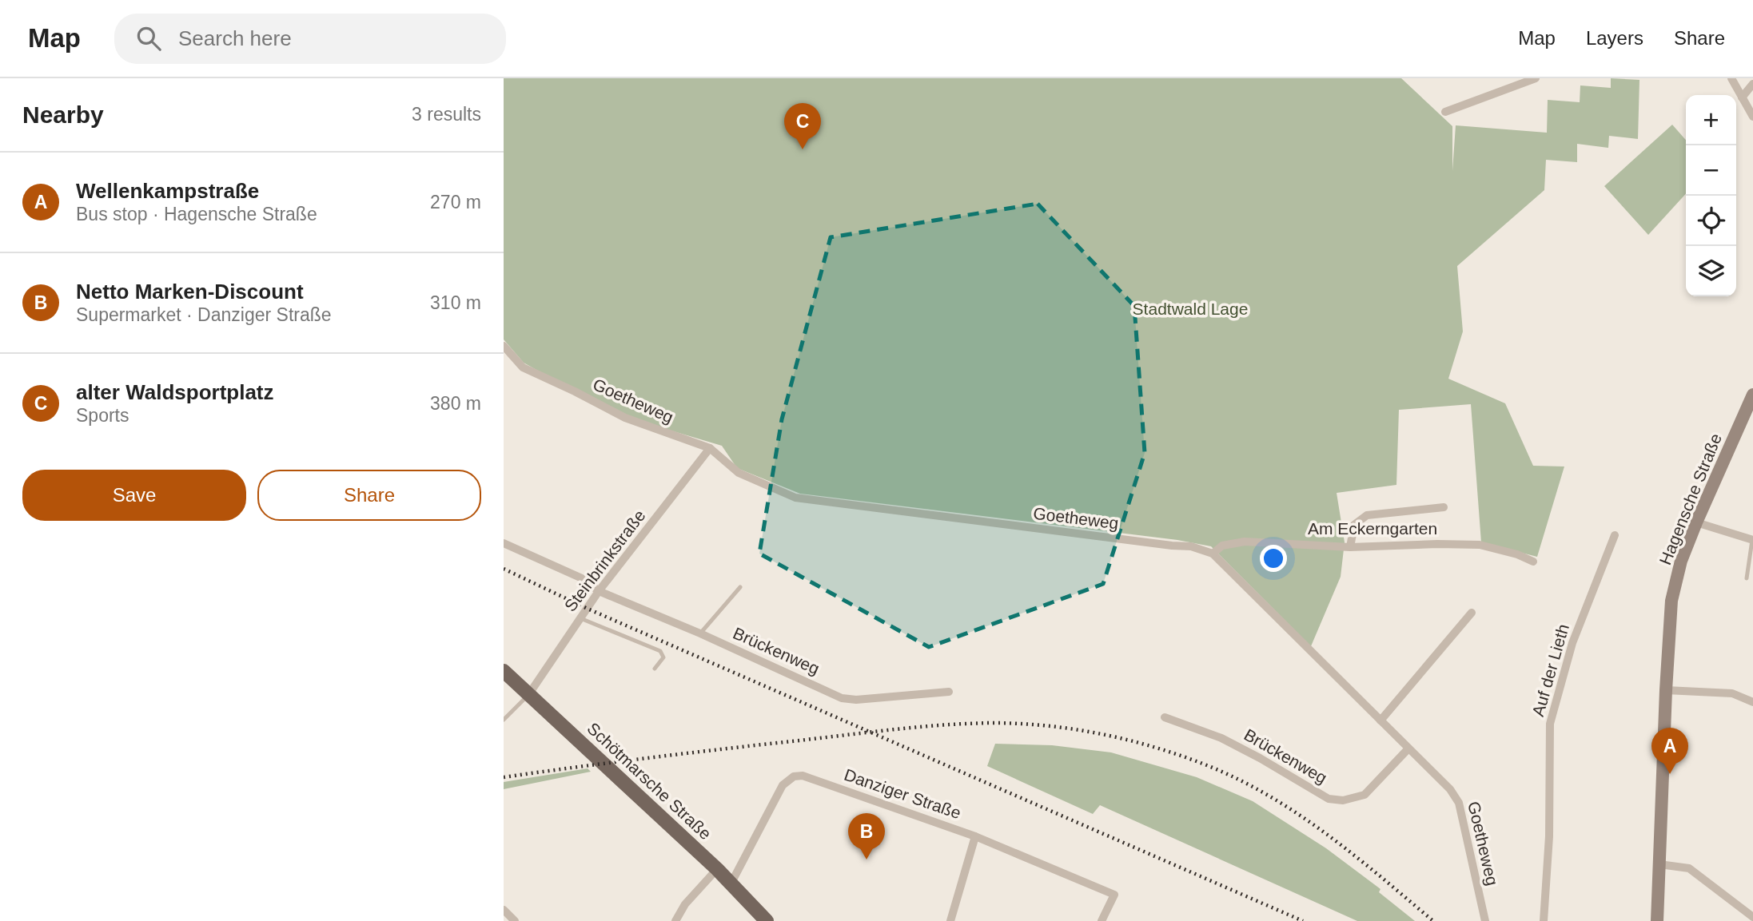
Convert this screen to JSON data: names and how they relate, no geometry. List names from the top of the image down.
{
  "streets": {
    "main road": ["Schötmarsche Straße"],
    "street": [
      "Goetheweg",
      "Hagensche Straße",
      "Am Eckerngarten",
      "Steinbrinkstraße",
      "Brückenweg",
      "Auf der Lieth",
      "Danziger Straße"
    ]
  },
  "crossings": [
    ["Goetheweg", "Am Eckerngarten"],
    ["Goetheweg", "Steinbrinkstraße"],
    ["Goetheweg", "Brückenweg"],
    ["Steinbrinkstraße", "Brückenweg"],
    ["Steinbrinkstraße", "Schötmarsche Straße"],
    ["Schötmarsche Straße", "Danziger Straße"]
  ],
  "parks": ["Stadtwald Lage"],
  "page": {
    "header": "Map",
    "search": "Search here",
    "nav": ["Map", "Layers", "Share"],
    "heading": ["Nearby", "3 results"],
    "map_buttons": ["+", "−"],
    "pins": ["C", "A", "B"],
    "list": [
      {
        "mark": "A",
        "name": "Wellenkampstraße",
        "note": "Bus stop · Hagensche Straße",
        "value": "270 m"
      },
      {
        "mark": "B",
        "name": "Netto Marken-Discount",
        "note": "Supermarket · Danziger Straße",
        "value": "310 m"
      },
      {
        "mark": "C",
        "name": "alter Waldsportplatz",
        "note": "Sports",
        "value": "380 m"
      }
    ],
    "buttons": ["Save", "Share"]
  }
}
